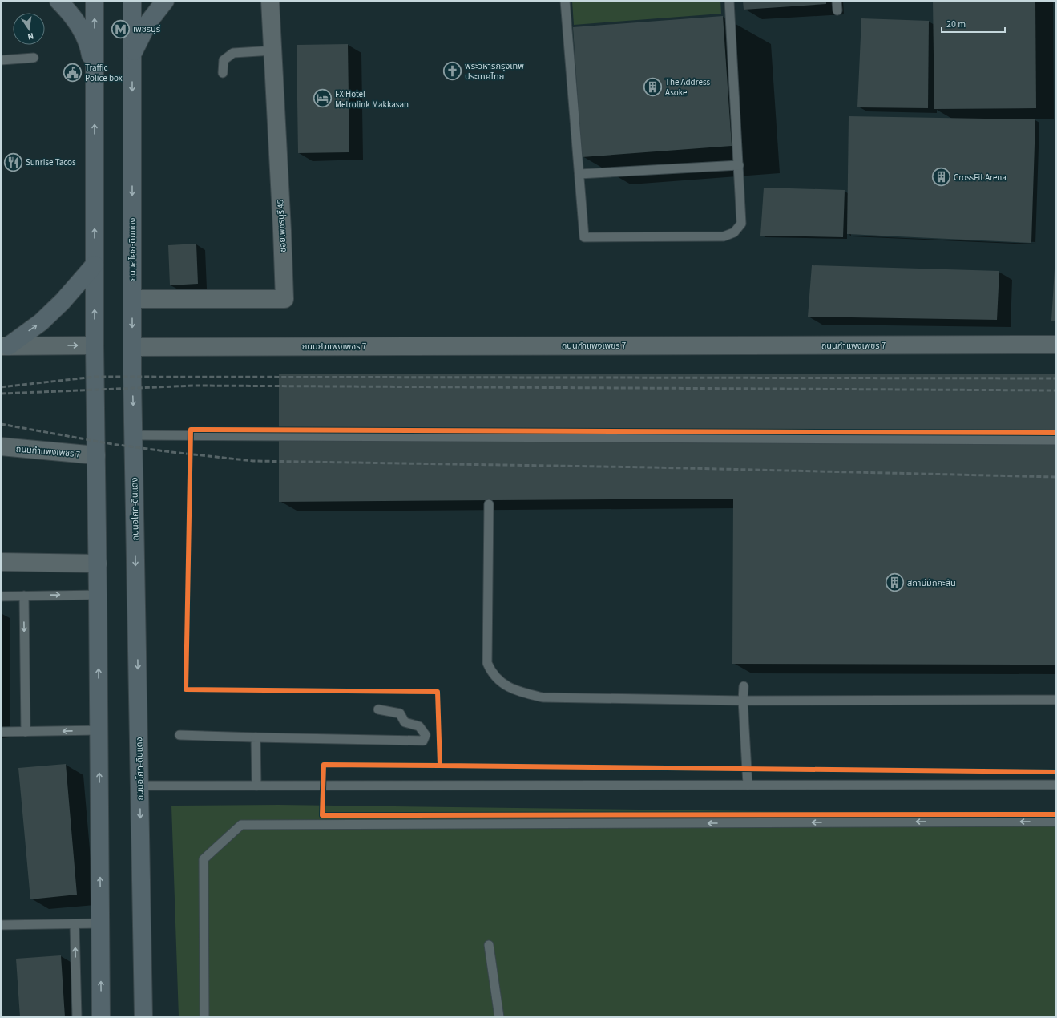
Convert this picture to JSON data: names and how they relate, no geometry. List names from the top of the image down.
{
  "streets": {
    "main road": ["ถนนอโศก-ดินแดง"],
    "street": ["ซอยเพชรบุรี 45", "ถนนกำแพงเพชร 7"]
  },
  "crossings": [
    ["ซอยเพชรบุรี 45", "ถนนอโศก-ดินแดง"],
    ["ถนนอโศก-ดินแดง", "ถนนกำแพงเพชร 7"]
  ],
  "places": {
    "metro station": ["เพชรบุรี"],
    "church": ["พระวิหารกรุงเทพ ประเทศไทย"],
    "public building": ["Traffic Police box"],
    "building": ["The Address Asoke", "CrossFit Arena", "สถานีมักกะสัน"],
    "hotel": ["FX Hotel Metrolink Makkasan"],
    "restaurant": ["Sunrise Tacos"]
  },
  "scale_bar": "20 m",
  "north": "bottom"
}
